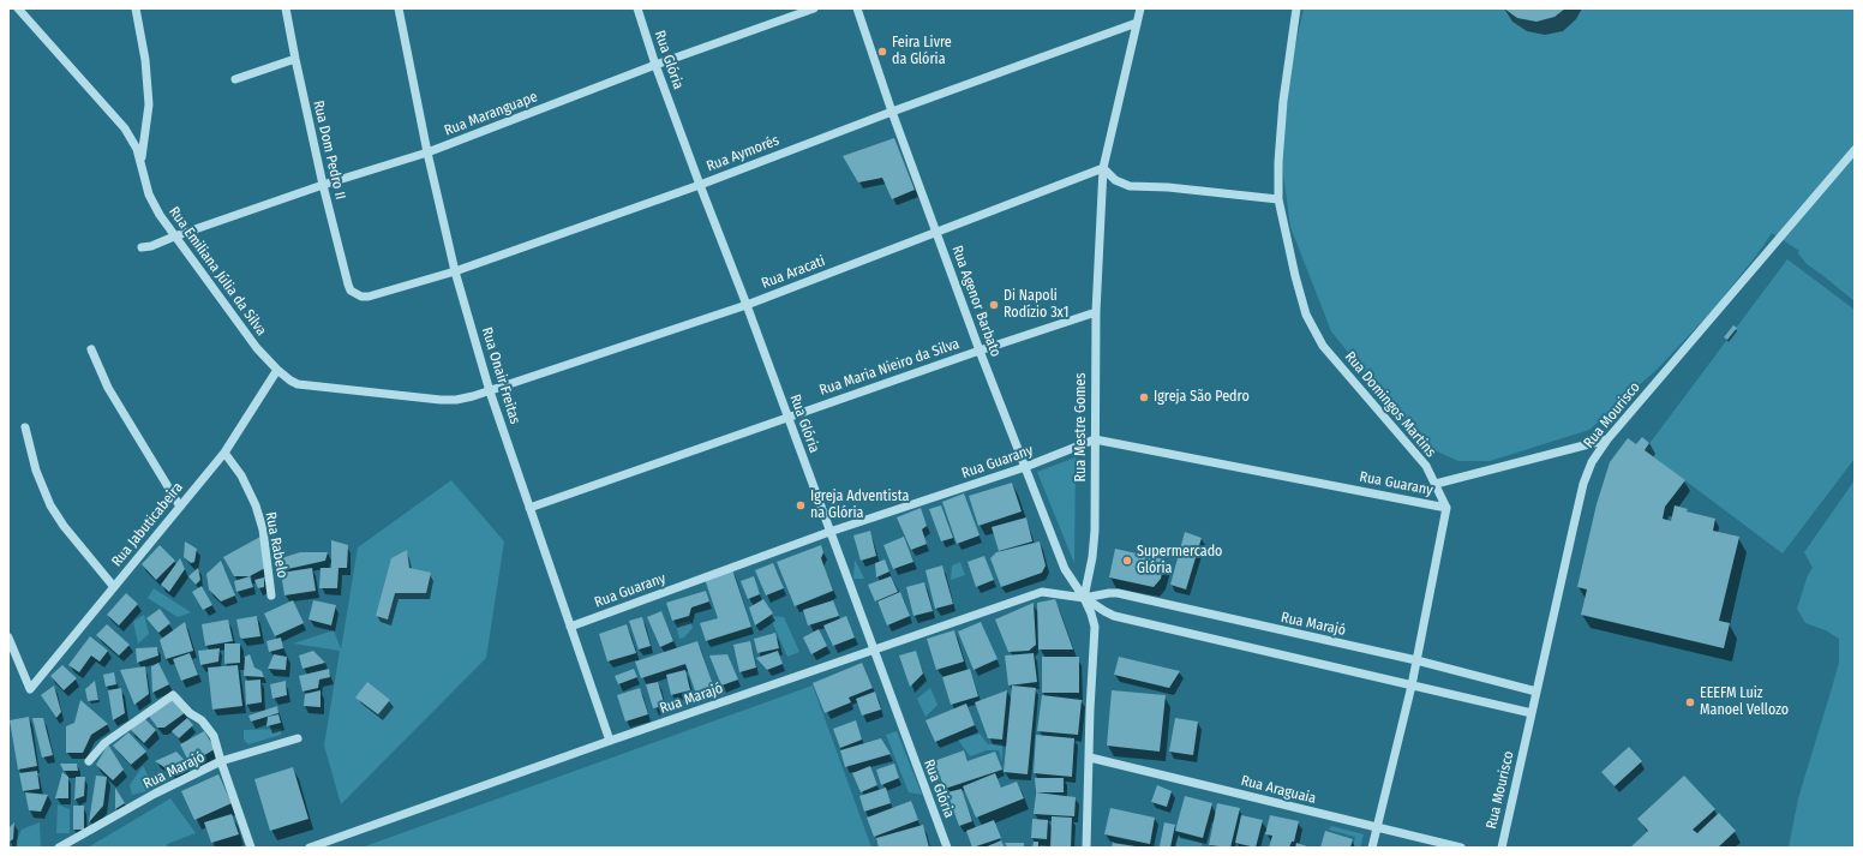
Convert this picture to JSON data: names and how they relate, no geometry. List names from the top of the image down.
{
  "streets": {
    "street": [
      "Rua Glória",
      "Rua Maranguape",
      "Rua Dom Pedro II",
      "Rua Aymorés",
      "Rua Emiliana Júlia da Silva",
      "Rua Aracati",
      "Rua Agenor Barbato",
      "Rua Maria Nieiro da Silva",
      "Rua Onair Freitas",
      "Rua Domingos Martins",
      "Rua Mourisco",
      "Rua Mestre Gomes",
      "Rua Guarany",
      "Rua Jabuticabeira",
      "Rua Rabelo",
      "Rua Marajó",
      "Rua Araguaia"
    ]
  },
  "crossings": [
    ["Rua Glória", "Rua Maranguape"],
    ["Rua Glória", "Rua Aymorés"],
    ["Rua Glória", "Rua Aracati"],
    ["Rua Glória", "Rua Maria Nieiro da Silva"],
    ["Rua Glória", "Rua Guarany"],
    ["Rua Glória", "Rua Marajó"],
    ["Rua Maranguape", "Rua Dom Pedro II"],
    ["Rua Maranguape", "Rua Emiliana Júlia da Silva"],
    ["Rua Maranguape", "Rua Onair Freitas"],
    ["Rua Dom Pedro II", "Rua Aymorés"],
    ["Rua Aymorés", "Rua Agenor Barbato"],
    ["Rua Aymorés", "Rua Onair Freitas"],
    ["Rua Aymorés", "Rua Mestre Gomes"],
    ["Rua Emiliana Júlia da Silva", "Rua Aracati"],
    ["Rua Emiliana Júlia da Silva", "Rua Onair Freitas"],
    ["Rua Emiliana Júlia da Silva", "Rua Jabuticabeira"],
    ["Rua Aracati", "Rua Agenor Barbato"],
    ["Rua Aracati", "Rua Onair Freitas"],
    ["Rua Aracati", "Rua Mestre Gomes"],
    ["Rua Agenor Barbato", "Rua Maria Nieiro da Silva"],
    ["Rua Agenor Barbato", "Rua Mestre Gomes"],
    ["Rua Agenor Barbato", "Rua Guarany"],
    ["Rua Agenor Barbato", "Rua Marajó"],
    ["Rua Maria Nieiro da Silva", "Rua Onair Freitas"],
    ["Rua Maria Nieiro da Silva", "Rua Mestre Gomes"],
    ["Rua Onair Freitas", "Rua Guarany"],
    ["Rua Onair Freitas", "Rua Marajó"],
    ["Rua Domingos Martins", "Rua Guarany"],
    ["Rua Mourisco", "Rua Guarany"],
    ["Rua Mourisco", "Rua Marajó"],
    ["Rua Mestre Gomes", "Rua Guarany"],
    ["Rua Mestre Gomes", "Rua Marajó"],
    ["Rua Jabuticabeira", "Rua Rabelo"]
  ],
  "places": [
    "Feira Livre da Glória",
    "Di Napoli Rodízio 3x1",
    "Igreja São Pedro",
    "Igreja Adventista na Glória",
    "Supermercado Glória",
    "EEEFM Luiz Manoel Vellozo"
  ]
}
